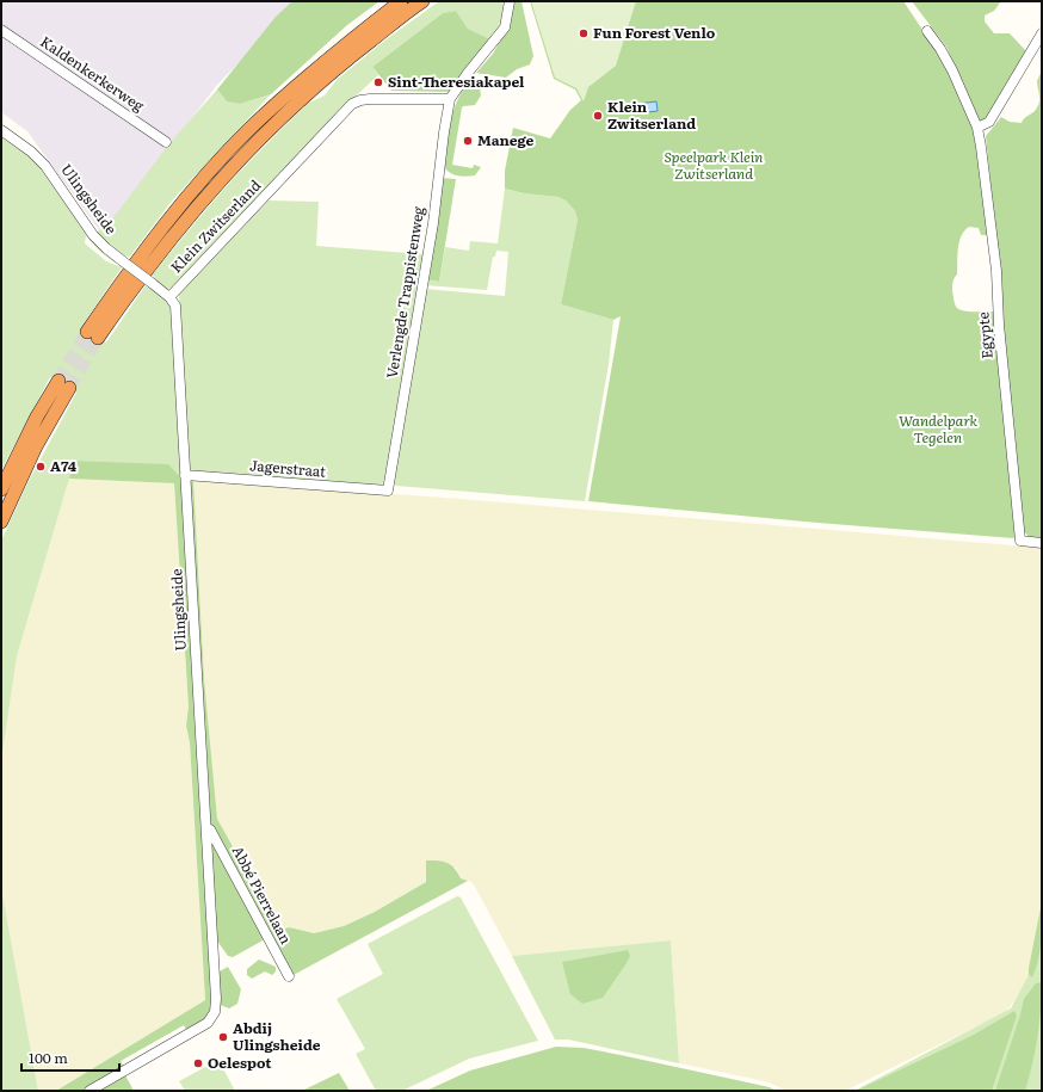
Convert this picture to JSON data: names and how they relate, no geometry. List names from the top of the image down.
{
  "streets": {
    "street": [
      "Kaldenkerkerweg",
      "Ulingsheide",
      "Klein Zwitserland",
      "Verlengde Trappistenweg",
      "Egypte",
      "Jagerstraat",
      "Abbé Pierrelaan"
    ]
  },
  "crossings": [
    ["Ulingsheide", "Klein Zwitserland"],
    ["Ulingsheide", "Jagerstraat"],
    ["Ulingsheide", "Abbé Pierrelaan"],
    ["Klein Zwitserland", "Verlengde Trappistenweg"],
    ["Verlengde Trappistenweg", "Jagerstraat"]
  ],
  "parks": ["Speelpark Klein Zwitserland", "Wandelpark Tegelen"],
  "places": [
    "Fun Forest Venlo",
    "Sint-Theresiakapel",
    "Klein Zwitserland",
    "Manege",
    "A74",
    "Abdij Ulingsheide",
    "Oelespot"
  ],
  "scale_bar": "100 m"
}
